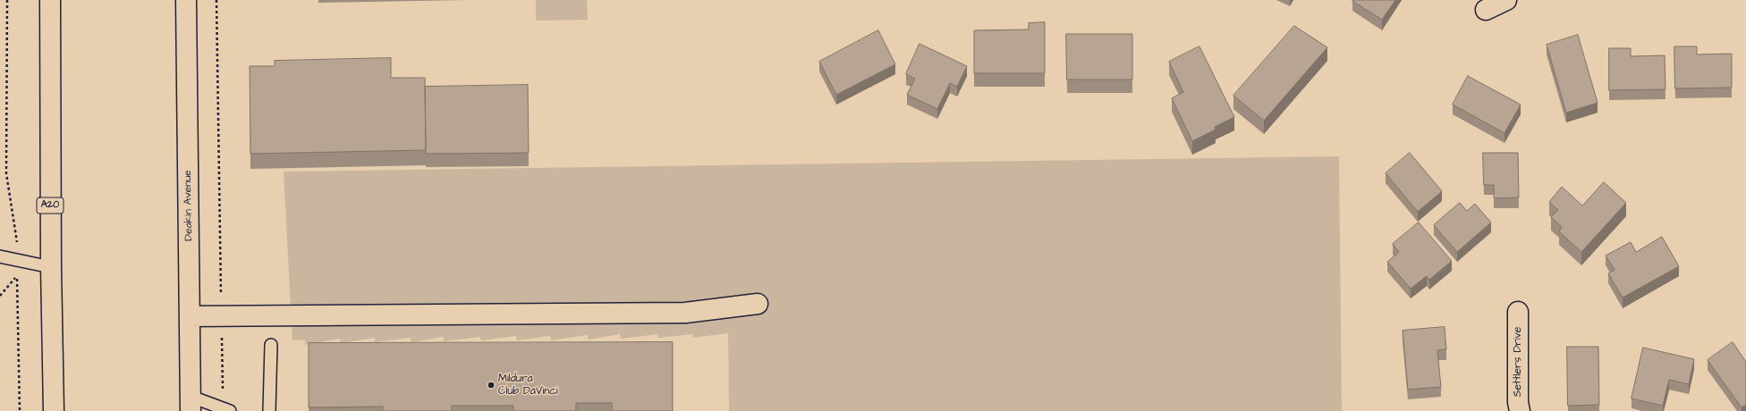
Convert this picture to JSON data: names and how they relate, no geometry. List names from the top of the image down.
{
  "streets": {
    "main road": ["A20", "Deakin Avenue", "Settlers Drive"]
  },
  "places": ["Mildura Club DaVinci"]
}
